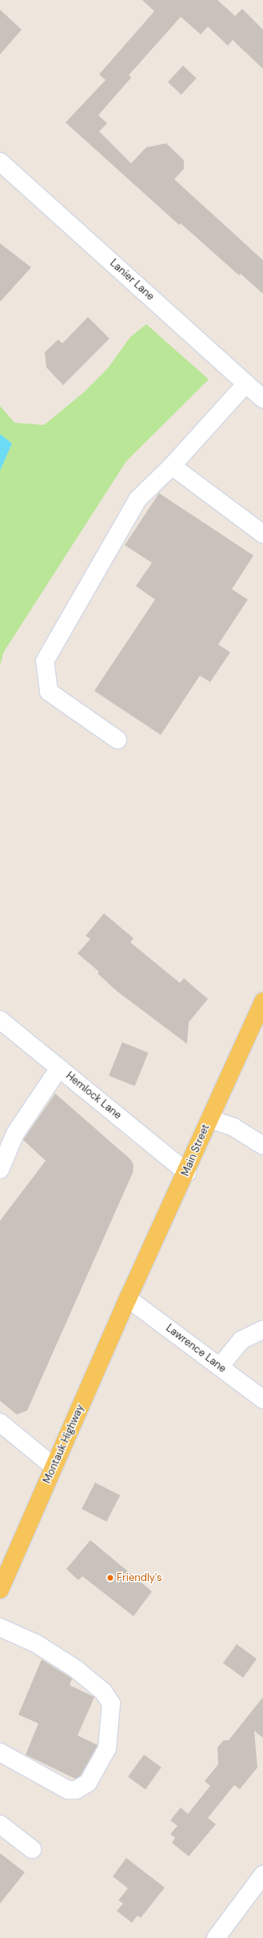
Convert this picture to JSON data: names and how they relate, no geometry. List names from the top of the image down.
{
  "streets": {
    "main road": ["Main Street", "Montauk Highway"],
    "street": ["Lanier Lane", "Hemlock Lane", "Lawrence Lane"]
  },
  "crossings": [
    ["Hemlock Lane", "Main Street"],
    ["Main Street", "Lawrence Lane"],
    ["Main Street", "Montauk Highway"],
    ["Lawrence Lane", "Montauk Highway"]
  ],
  "places": ["Friendly's"]
}
